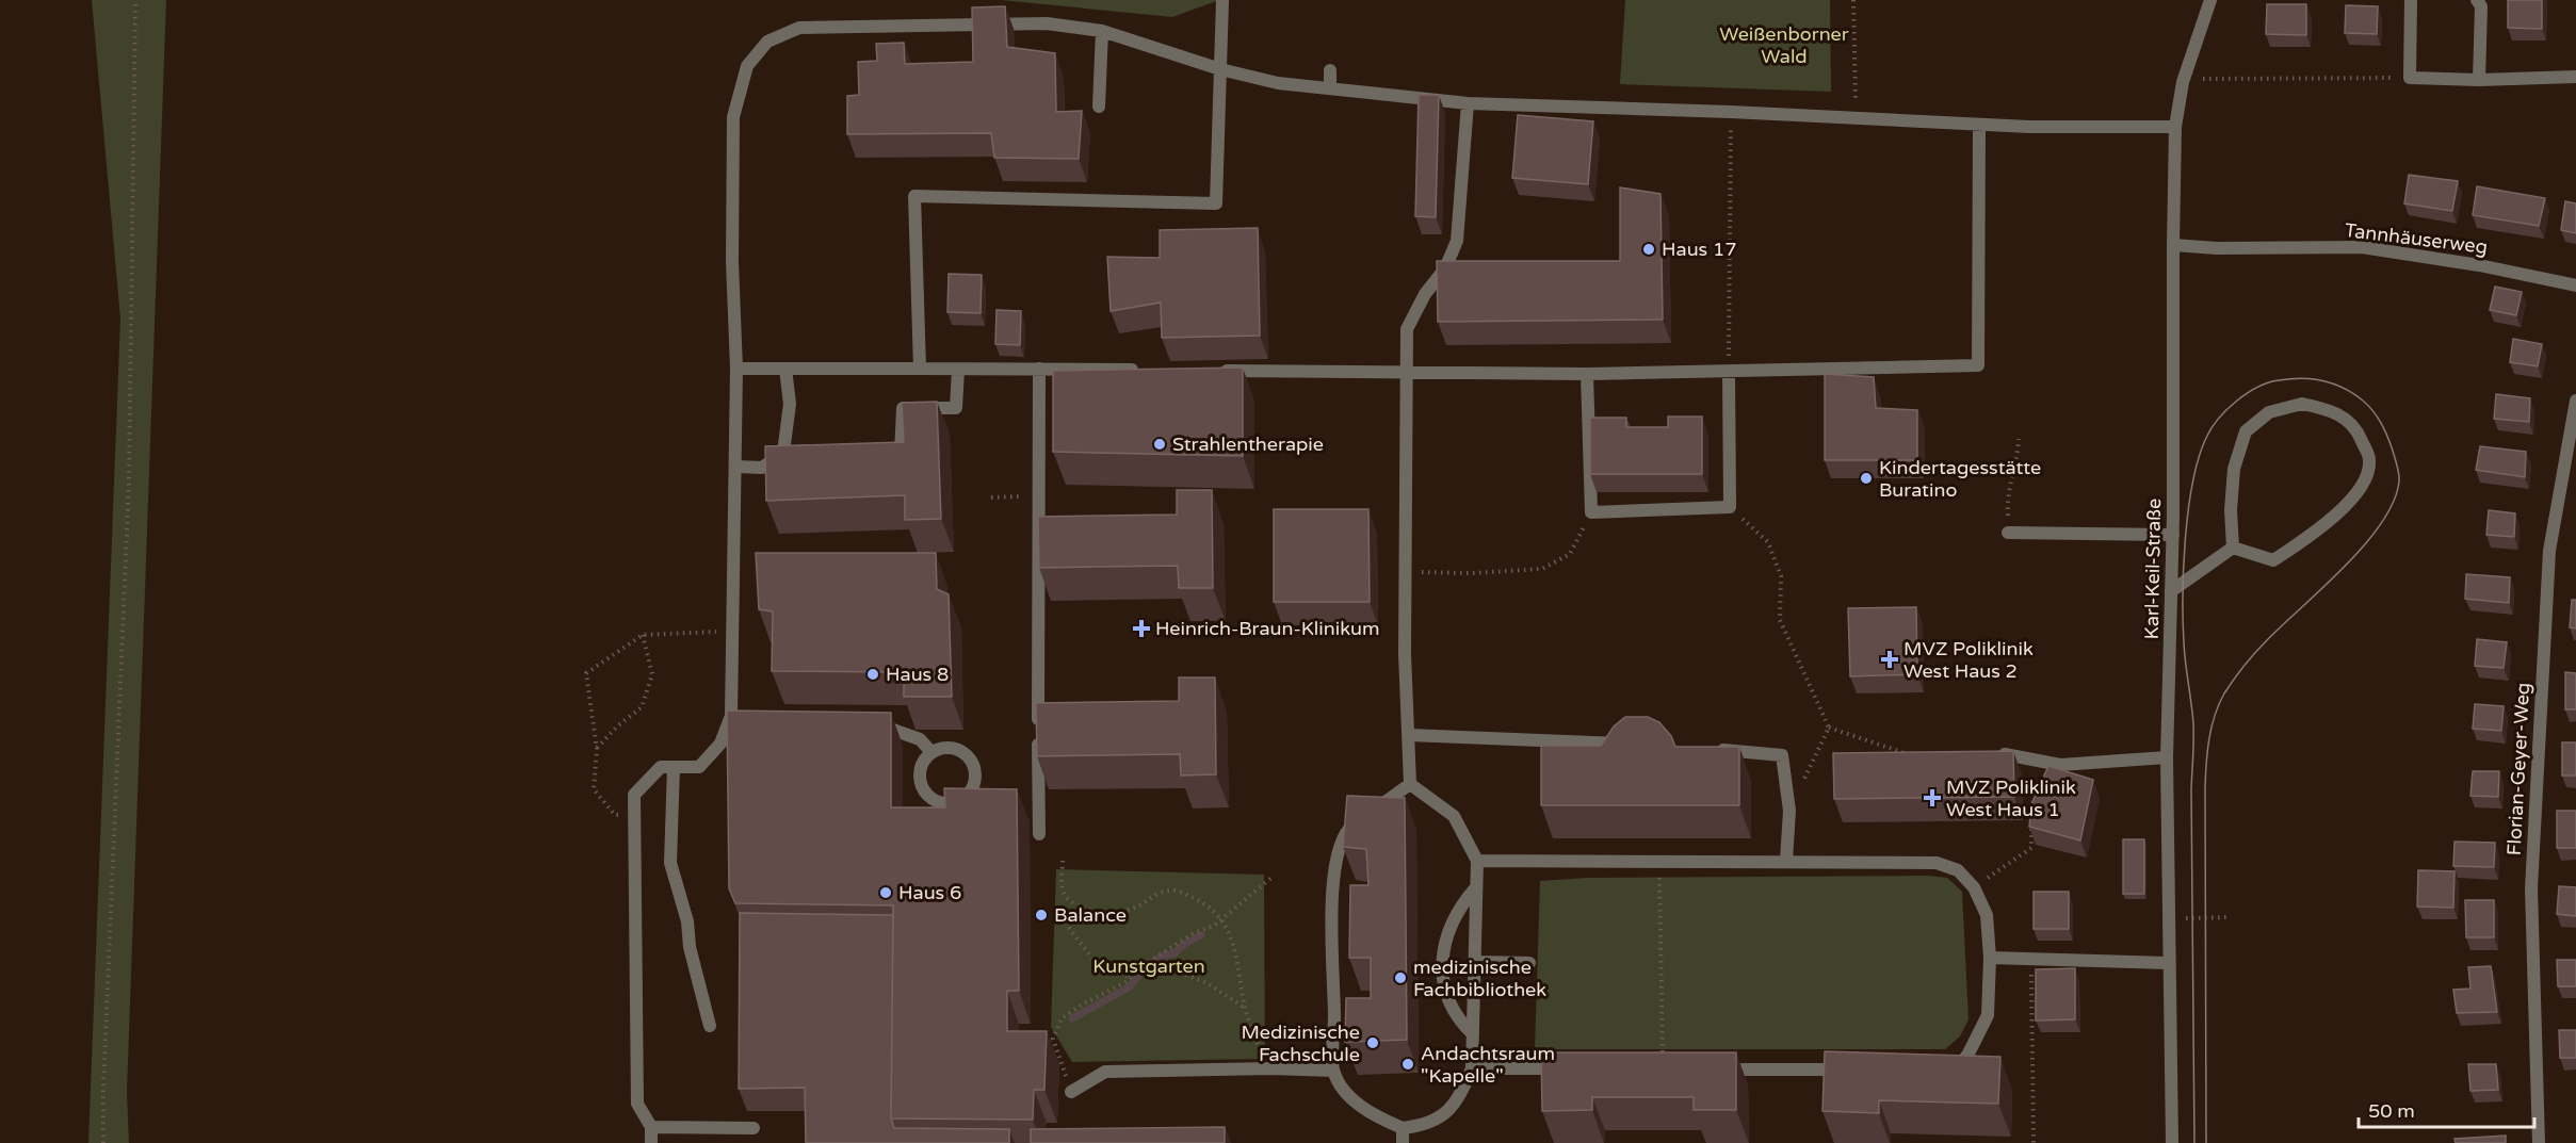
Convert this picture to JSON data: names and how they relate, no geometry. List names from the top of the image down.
{
  "streets": {
    "street": ["Tannhäuserweg", "Karl-Keil-Straße", "Florian-Geyer-Weg"]
  },
  "crossings": [
    ["Tannhäuserweg", "Karl-Keil-Straße"]
  ],
  "parks": ["Weißenborner Wald", "Kunstgarten"],
  "places": {
    "other": [
      "Haus 17",
      "Strahlentherapie",
      "Kindertagesstätte Buratino",
      "Haus 8",
      "Haus 6",
      "Balance",
      "medizinische Fachbibliothek",
      "Medizinische Fachschule",
      "Andachtsraum \"Kapelle\""
    ],
    "health": ["Heinrich-Braun-Klinikum", "MVZ Poliklinik West Haus 2", "MVZ Poliklinik West Haus 1"]
  },
  "scale_bar": "50 m"
}
